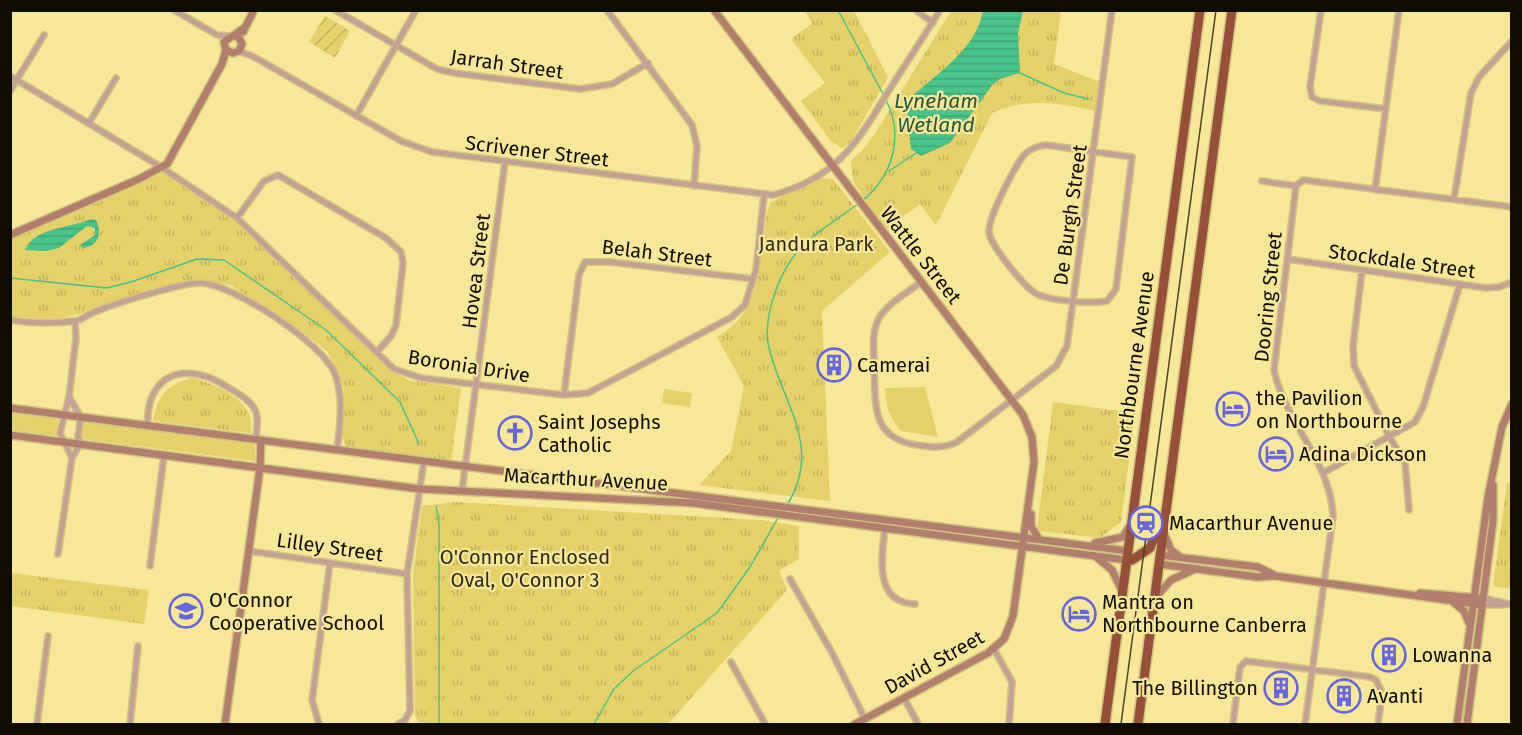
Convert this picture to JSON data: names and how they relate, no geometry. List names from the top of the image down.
{
  "streets": {
    "highway": ["Northbourne Avenue", "Macarthur Avenue"],
    "main road": ["Wattle Street", "David Street"],
    "street": [
      "Jarrah Street",
      "Scrivener Street",
      "De Burgh Street",
      "Belah Street",
      "Stockdale Street",
      "Hovea Street",
      "Dooring Street",
      "Boronia Drive",
      "Lilley Street"
    ]
  },
  "crossings": [
    ["Scrivener Street", "Wattle Street"],
    ["Scrivener Street", "Hovea Street"],
    ["Scrivener Street", "Boronia Drive"],
    ["De Burgh Street", "Wattle Street"],
    ["Belah Street", "Boronia Drive"],
    ["Wattle Street", "Macarthur Avenue"],
    ["Wattle Street", "David Street"],
    ["Stockdale Street", "Dooring Street"],
    ["Hovea Street", "Boronia Drive"],
    ["Hovea Street", "Macarthur Avenue"],
    ["Northbourne Avenue", "Macarthur Avenue"],
    ["Macarthur Avenue", "David Street"]
  ],
  "water": ["Lyneham Wetland"],
  "parks": ["Jandura Park", "O'Connor Enclosed Oval, O'Connor 3"],
  "places": {
    "building": [
      "Camerai",
      "Lowanna",
      "The Billington",
      "Avanti"
    ],
    "hotel": ["the Pavilion on Northbourne", "Adina Dickson", "Mantra on Northbourne Canberra"],
    "church": ["Saint Josephs Catholic"],
    "station": ["Macarthur Avenue"],
    "school or university": ["O'Connor Cooperative School"]
  }
}
